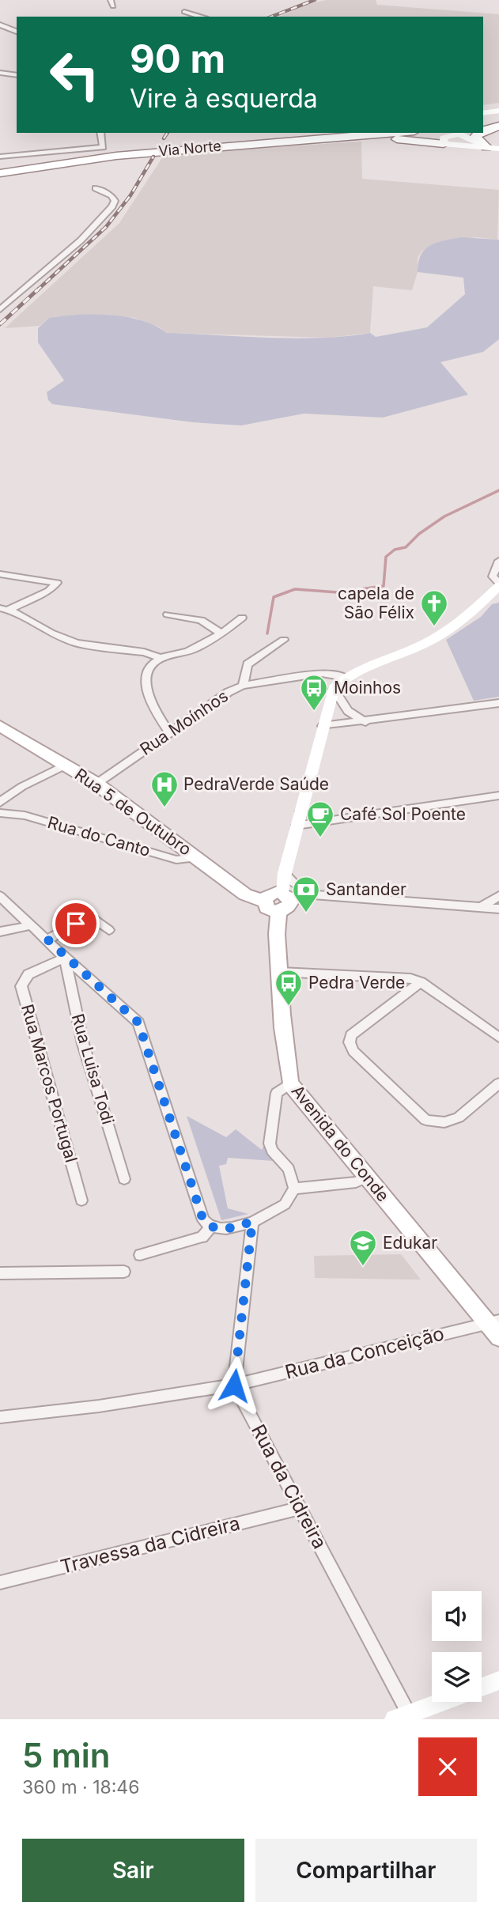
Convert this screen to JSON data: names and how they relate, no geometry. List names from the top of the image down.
{
  "streets": {
    "highway": ["Via Norte"],
    "main road": ["Rua 5 de Outubro", "Avenida do Conde"],
    "street": [
      "Rua Moínhos",
      "Rua do Canto",
      "Rua Luisa Todi",
      "Rua Marcos Portugal",
      "Rua da Conceição",
      "Rua da Cidreira",
      "Travessa da Cidreira"
    ]
  },
  "crossings": [
    ["Rua Moínhos", "Rua 5 de Outubro"],
    ["Rua 5 de Outubro", "Rua do Canto"],
    ["Rua 5 de Outubro", "Avenida do Conde"],
    ["Rua Luisa Todi", "Rua Marcos Portugal"],
    ["Avenida do Conde", "Rua da Conceição"],
    ["Rua da Conceição", "Rua da Cidreira"],
    ["Rua da Cidreira", "Travessa da Cidreira"]
  ],
  "places": {
    "church": ["capela de São Félix"],
    "bus stop": ["Moinhos", "Pedra Verde"],
    "hospital": ["PedraVerde Saúde"],
    "cafe": ["Café Sol Poente"],
    "bank": ["Santander"],
    "school or university": ["Edukar"]
  },
  "page": {
    "turn": ["90 m", "Vire à esquerda"],
    "heading": ["5 min", "360 m · 18:46"],
    "buttons": ["Sair", "Compartilhar"]
  }
}
